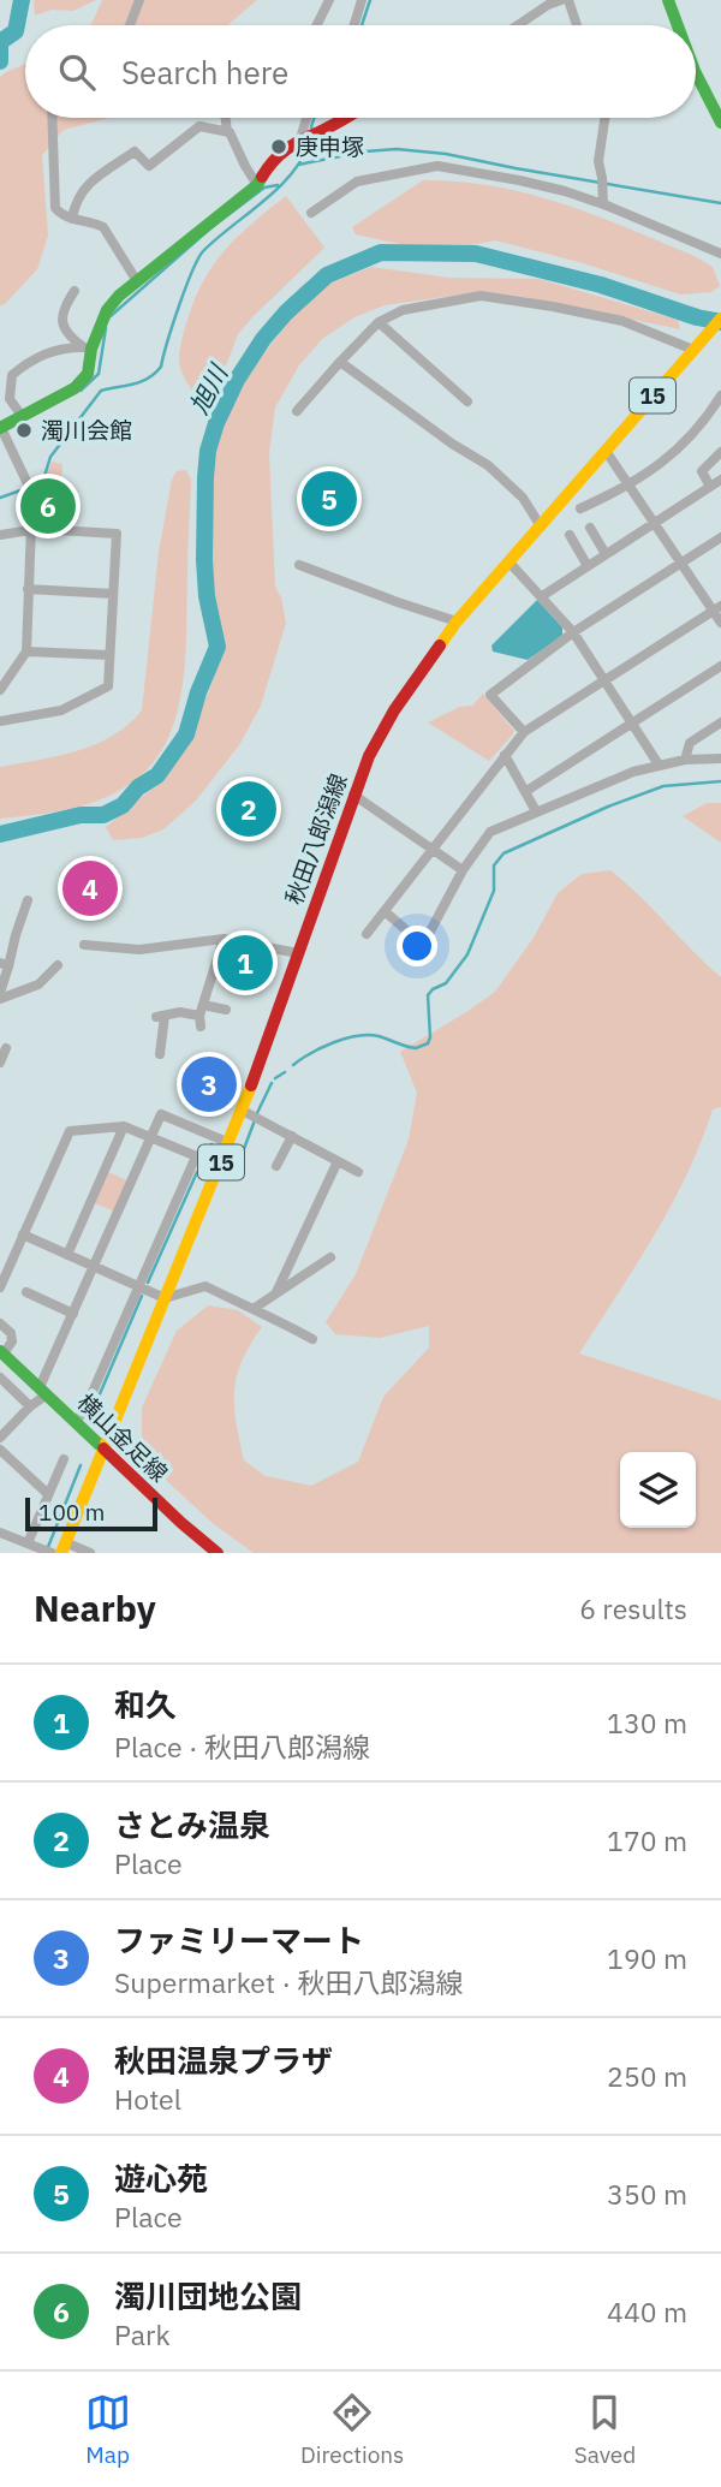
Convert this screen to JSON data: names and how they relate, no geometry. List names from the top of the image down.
{
  "streets": {
    "main road": ["15", "秋田八郎潟線", "横山金足線"]
  },
  "crossings": [
    ["秋田八郎潟線", "横山金足線"]
  ],
  "water": ["旭川"],
  "places": ["庚申塚", "濁川会館"],
  "scale_bar": "100 m",
  "page": {
    "search": "Search here",
    "pins": [
      "5",
      "6",
      "2",
      "4",
      "1",
      "3"
    ],
    "scale": "100 m",
    "heading": ["Nearby", "6 results"],
    "list": [
      {
        "mark": "1",
        "name": "和久",
        "note": "Place · 秋田八郎潟線",
        "value": "130 m"
      },
      {
        "mark": "2",
        "name": "さとみ温泉",
        "note": "Place",
        "value": "170 m"
      },
      {
        "mark": "3",
        "name": "ファミリーマート",
        "note": "Supermarket · 秋田八郎潟線",
        "value": "190 m"
      },
      {
        "mark": "4",
        "name": "秋田温泉プラザ",
        "note": "Hotel",
        "value": "250 m"
      },
      {
        "mark": "5",
        "name": "遊心苑",
        "note": "Place",
        "value": "350 m"
      },
      {
        "mark": "6",
        "name": "濁川団地公園",
        "note": "Park",
        "value": "440 m"
      }
    ],
    "nav": ["Map", "Directions", "Saved"]
  }
}
